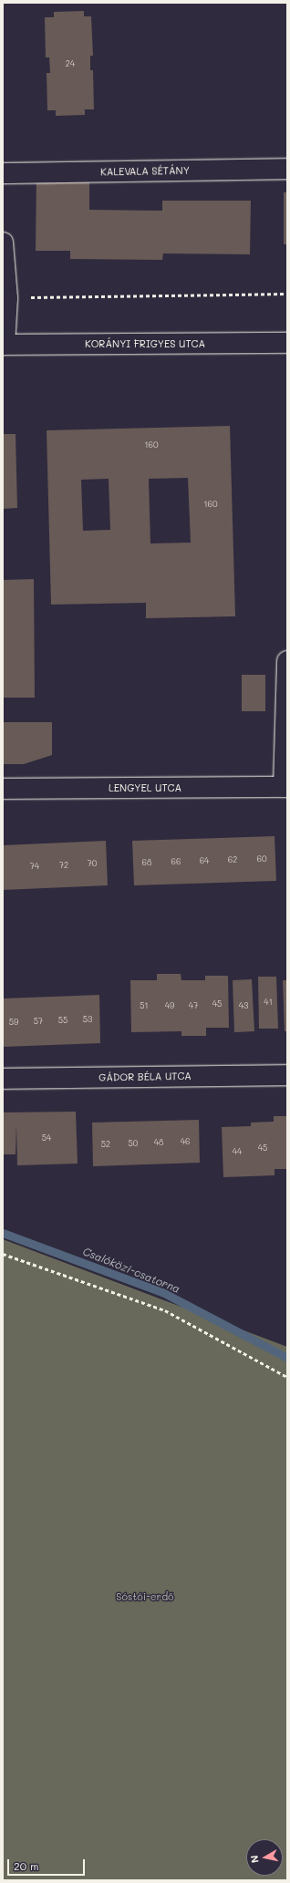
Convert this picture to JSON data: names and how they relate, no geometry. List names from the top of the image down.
{
  "streets": {
    "street": [
      "KALEVALA SÉTÁNY",
      "KORÁNYI FRIGYES UTCA",
      "LENGYEL UTCA",
      "GÁDOR BÉLA UTCA"
    ]
  },
  "water": ["Csalóközi-csatorna"],
  "parks": ["Sóstói-erdő"],
  "house_numbers": [
    "24",
    "160",
    "160",
    "60",
    "62",
    "64",
    "66",
    "68",
    "70",
    "72",
    "74",
    "41",
    "45",
    "51",
    "49",
    "47",
    "43",
    "53",
    "55",
    "57",
    "59",
    "54",
    "46",
    "48",
    "50",
    "52",
    "45",
    "44"
  ],
  "scale_bar": "20 m",
  "north": "left"
}
